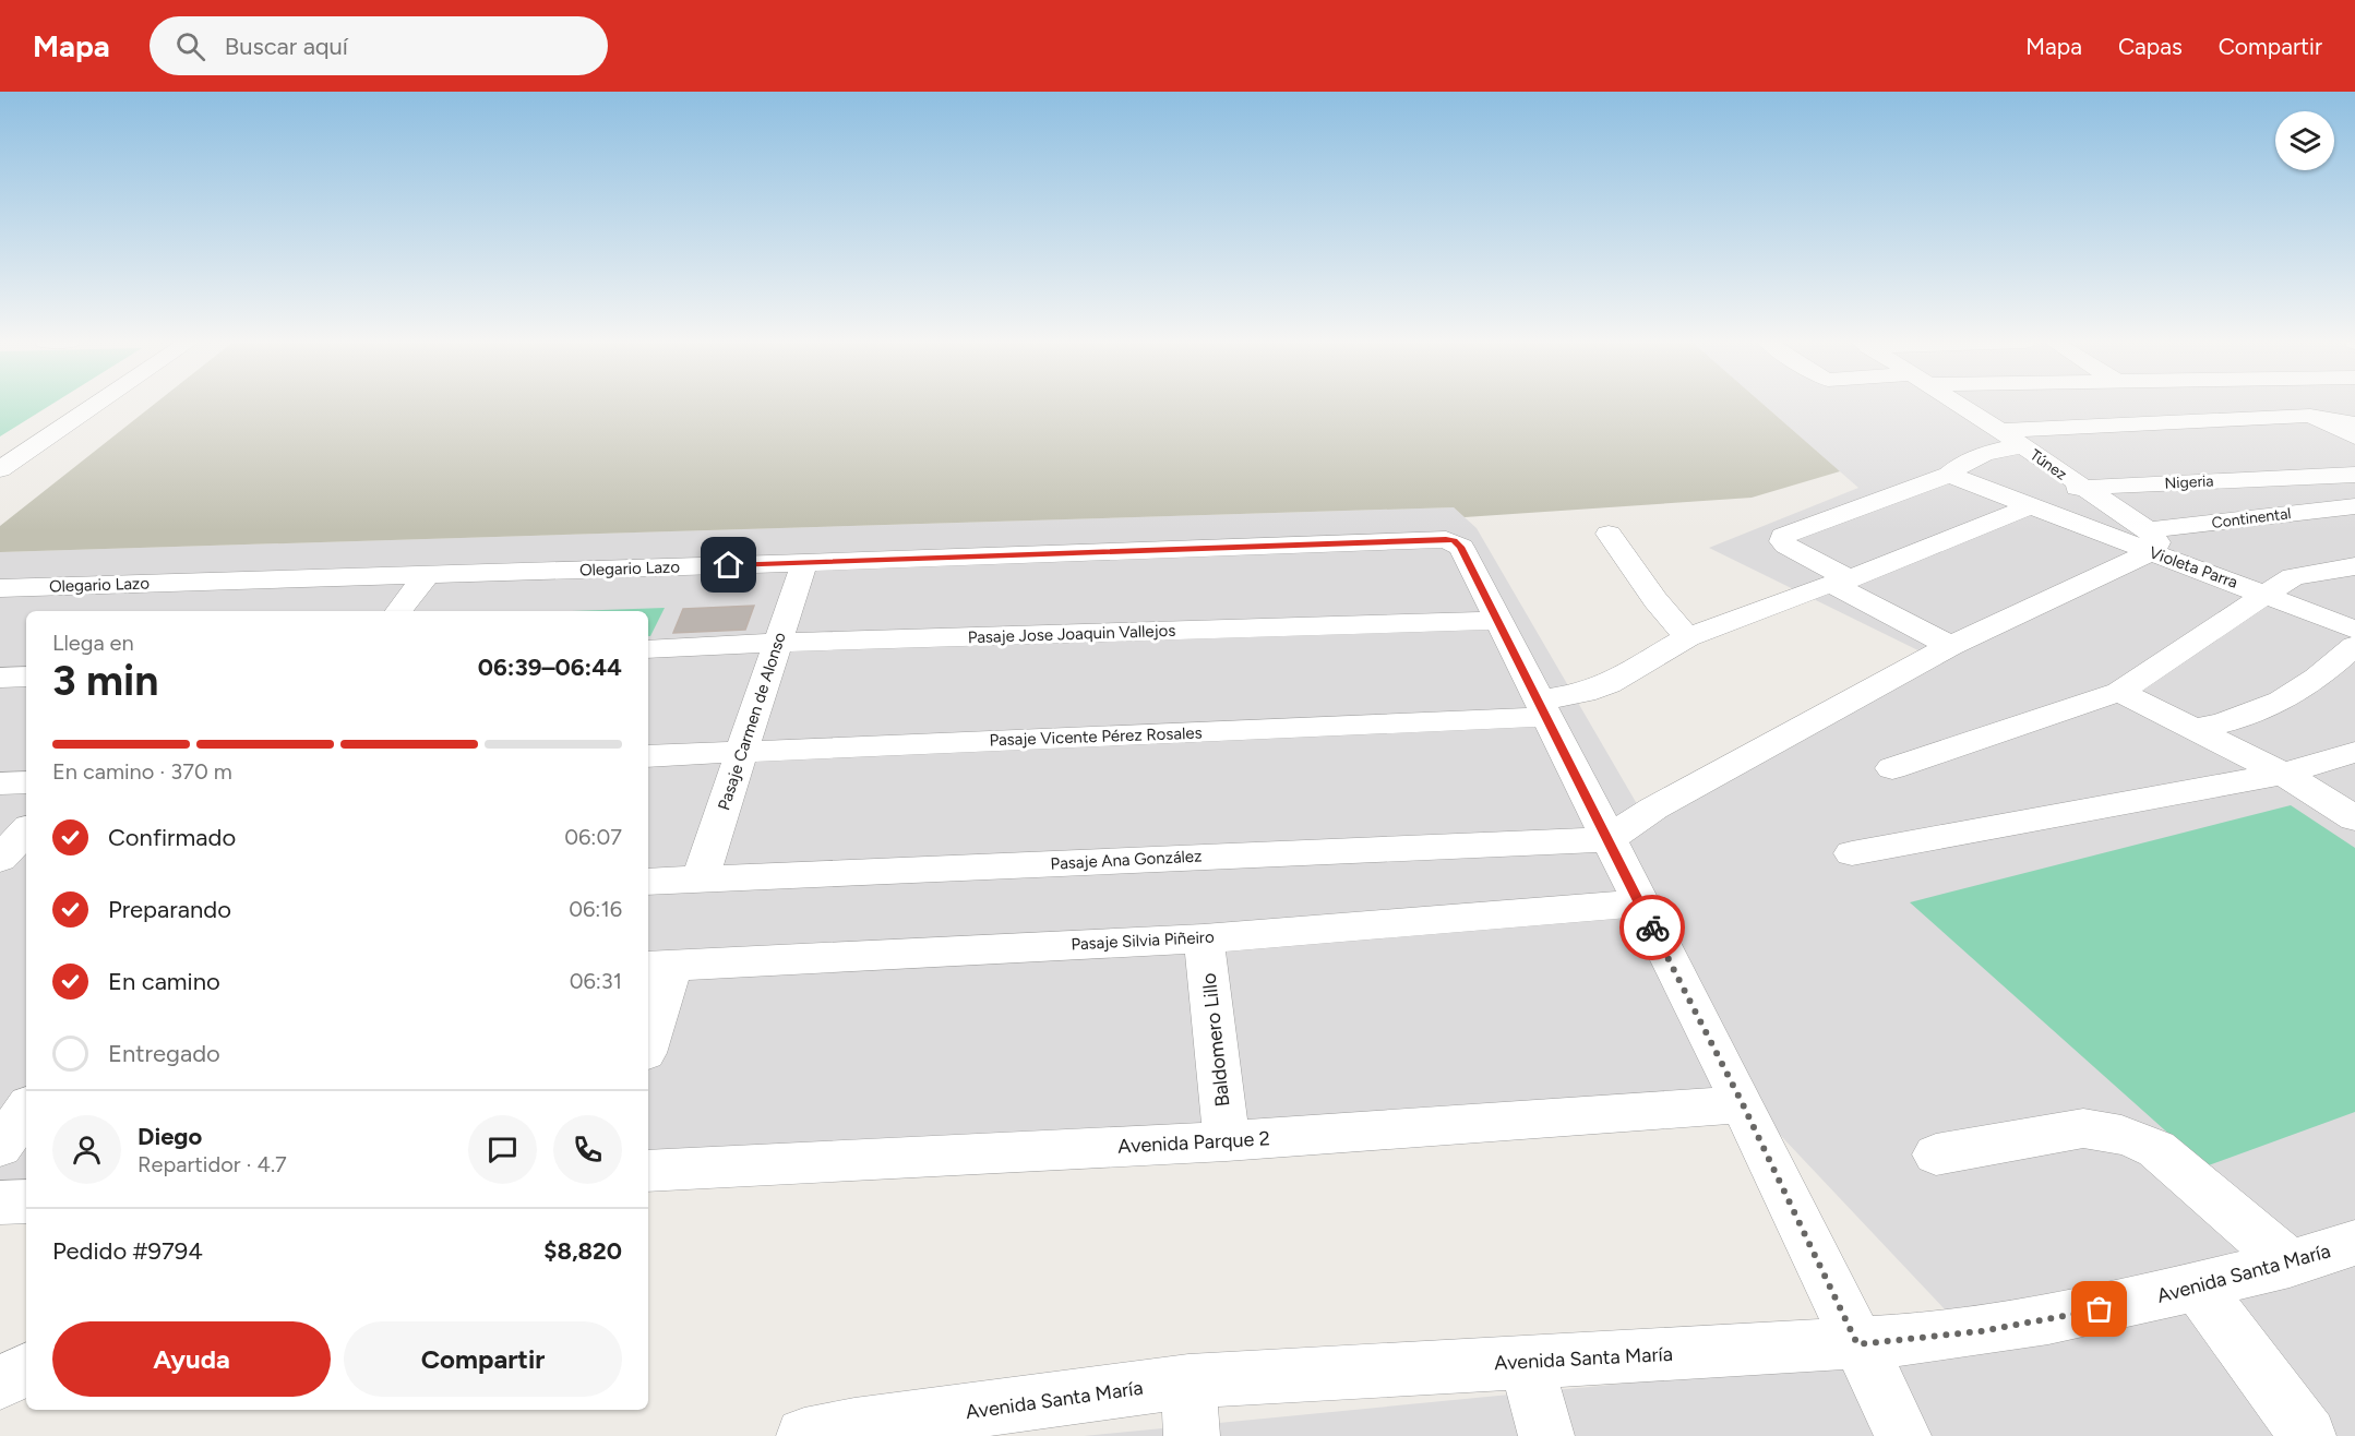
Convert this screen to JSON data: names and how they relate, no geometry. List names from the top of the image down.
{
  "streets": {
    "street": [
      "Túnez",
      "Nigeria",
      "Continental",
      "Violeta Parra",
      "Olegario Lazo",
      "Pasaje Jose Joaquin Vallejos",
      "Pasaje Carmen de Alonso",
      "Pasaje Vicente Pérez Rosales",
      "Pasaje Ana González",
      "Pasaje Silvia Piñeiro",
      "Baldomero Lillo",
      "Avenida Parque 2",
      "Avenida Santa María"
    ]
  },
  "crossings": [
    ["Túnez", "Nigeria"],
    ["Túnez", "Continental"],
    ["Túnez", "Violeta Parra"],
    ["Nigeria", "Violeta Parra"],
    ["Nigeria", "Pasaje Vicente Pérez Rosales"],
    ["Continental", "Violeta Parra"],
    ["Violeta Parra", "Pasaje Vicente Pérez Rosales"],
    ["Olegario Lazo", "Pasaje Jose Joaquin Vallejos"],
    ["Olegario Lazo", "Pasaje Carmen de Alonso"],
    ["Pasaje Jose Joaquin Vallejos", "Pasaje Carmen de Alonso"],
    ["Pasaje Carmen de Alonso", "Pasaje Vicente Pérez Rosales"],
    ["Pasaje Carmen de Alonso", "Pasaje Ana González"],
    ["Pasaje Silvia Piñeiro", "Baldomero Lillo"],
    ["Baldomero Lillo", "Avenida Parque 2"]
  ],
  "page": {
    "header": "Mapa",
    "search": "Buscar aquí",
    "nav": ["Mapa", "Capas", "Compartir"],
    "heading": ["3 min", "Llega en", "06:39–06:44"],
    "panel": [
      "Diego",
      "Repartidor · 4.7",
      "Pedido #9794",
      "$8,820"
    ],
    "bar": "En camino · 370 m",
    "list": [
      ["Confirmado", "06:07"],
      ["Preparando", "06:16"],
      ["En camino", "06:31"],
      "Entregado"
    ],
    "buttons": ["Ayuda", "Compartir"]
  }
}
